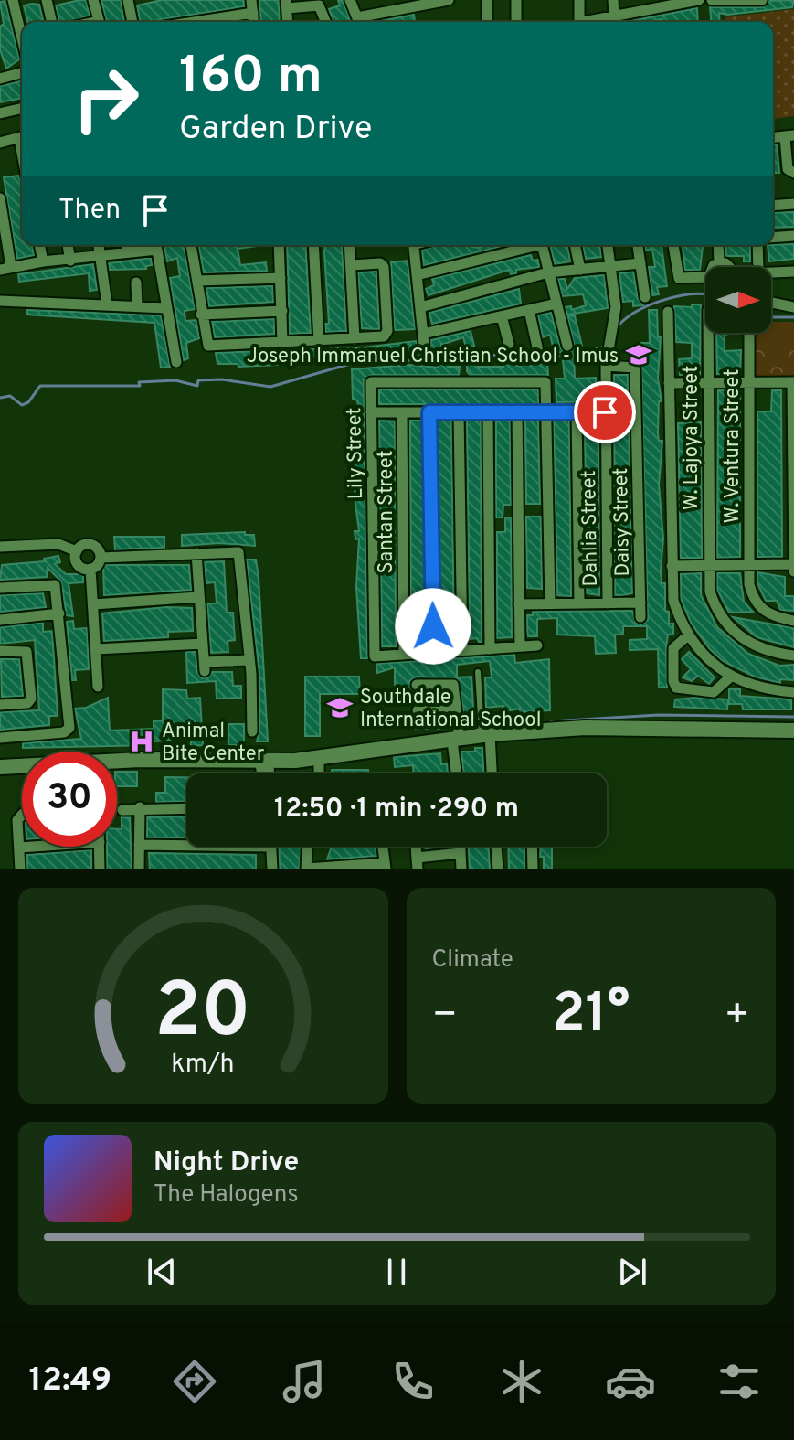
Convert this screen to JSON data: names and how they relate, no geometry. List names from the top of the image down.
{
  "streets": {
    "street": [
      "W. Lajoya Street",
      "W. Ventura Street",
      "Lily Street",
      "Santan Street",
      "Daisy Street",
      "Dahlia Street"
    ]
  },
  "crossings": [
    ["Lily Street", "Santan Street"],
    ["Daisy Street", "Dahlia Street"]
  ],
  "places": {
    "school or university": ["Joseph Immanuel Christian School - Imus", "Southdale International School"],
    "hospital": ["Animal Bite Center"]
  },
  "north": "right",
  "page": {
    "turn": ["160 m", "Garden Drive"],
    "then": "Then",
    "limit": "30",
    "trip": "12:50 · 1 min · 290 m",
    "tile": "Climate",
    "heat": ["−", "21°", "+"],
    "song": ["Night Drive", "The Halogens"],
    "tabs": "12:49",
    "gauge": ["20", "km/h"]
  }
}
